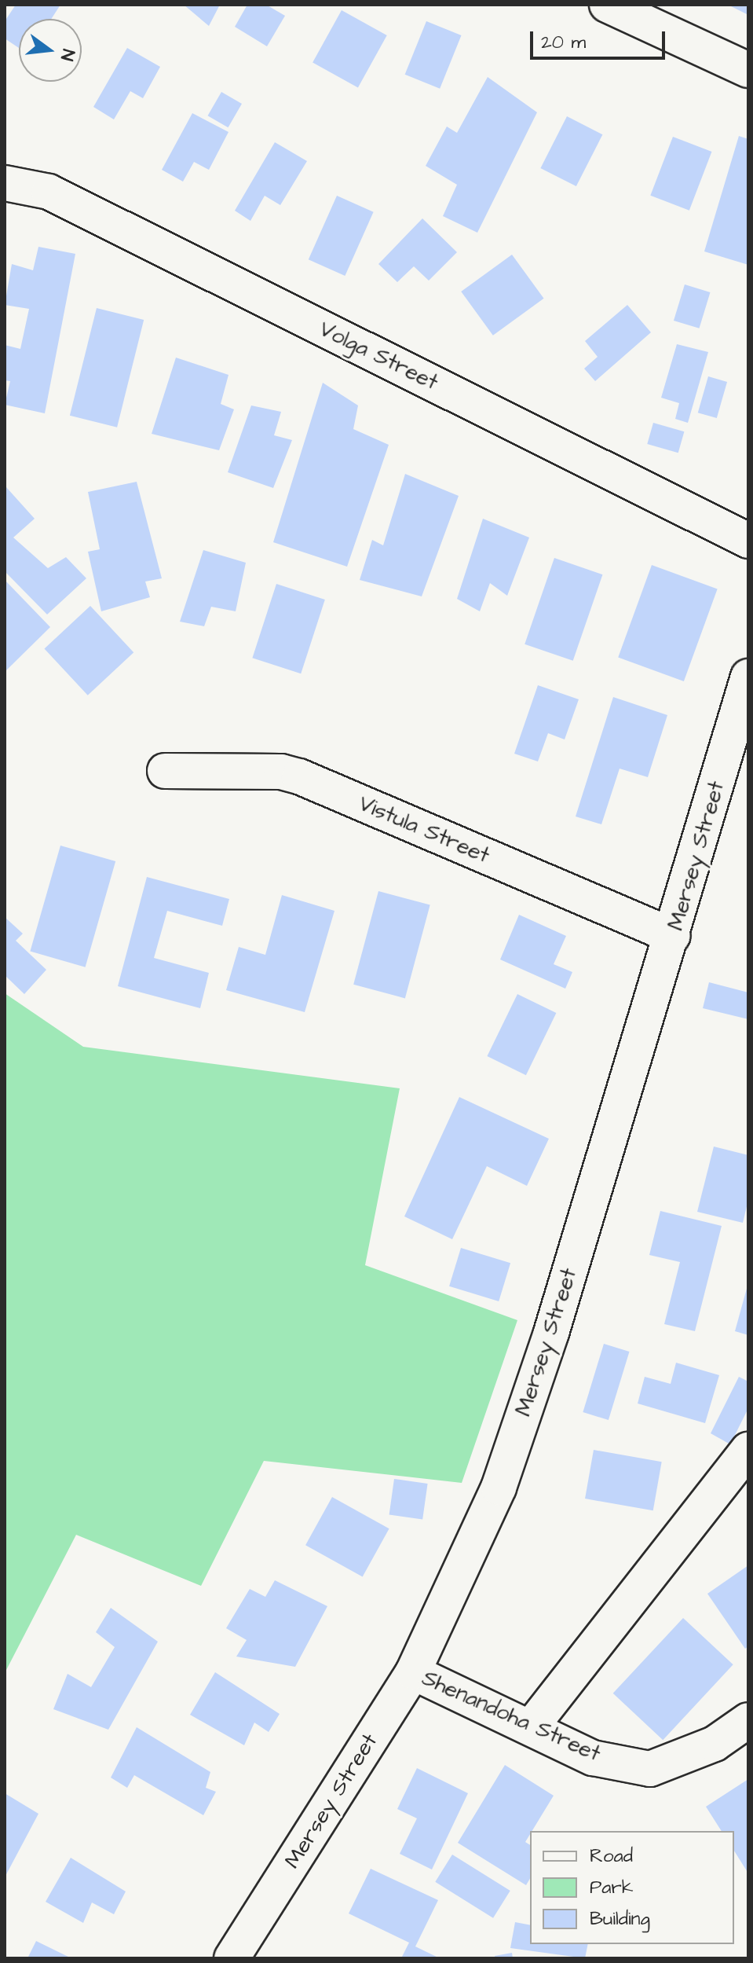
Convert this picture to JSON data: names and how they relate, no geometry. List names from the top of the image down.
{
  "streets": {
    "street": [
      "Volga Street",
      "Vistula Street",
      "Mersey Street",
      "Shenandoha Street"
    ]
  },
  "crossings": [
    ["Vistula Street", "Mersey Street"],
    ["Mersey Street", "Shenandoha Street"]
  ],
  "legend": ["Road", "Park", "Building"],
  "scale_bar": "20 m",
  "north": "right"
}
